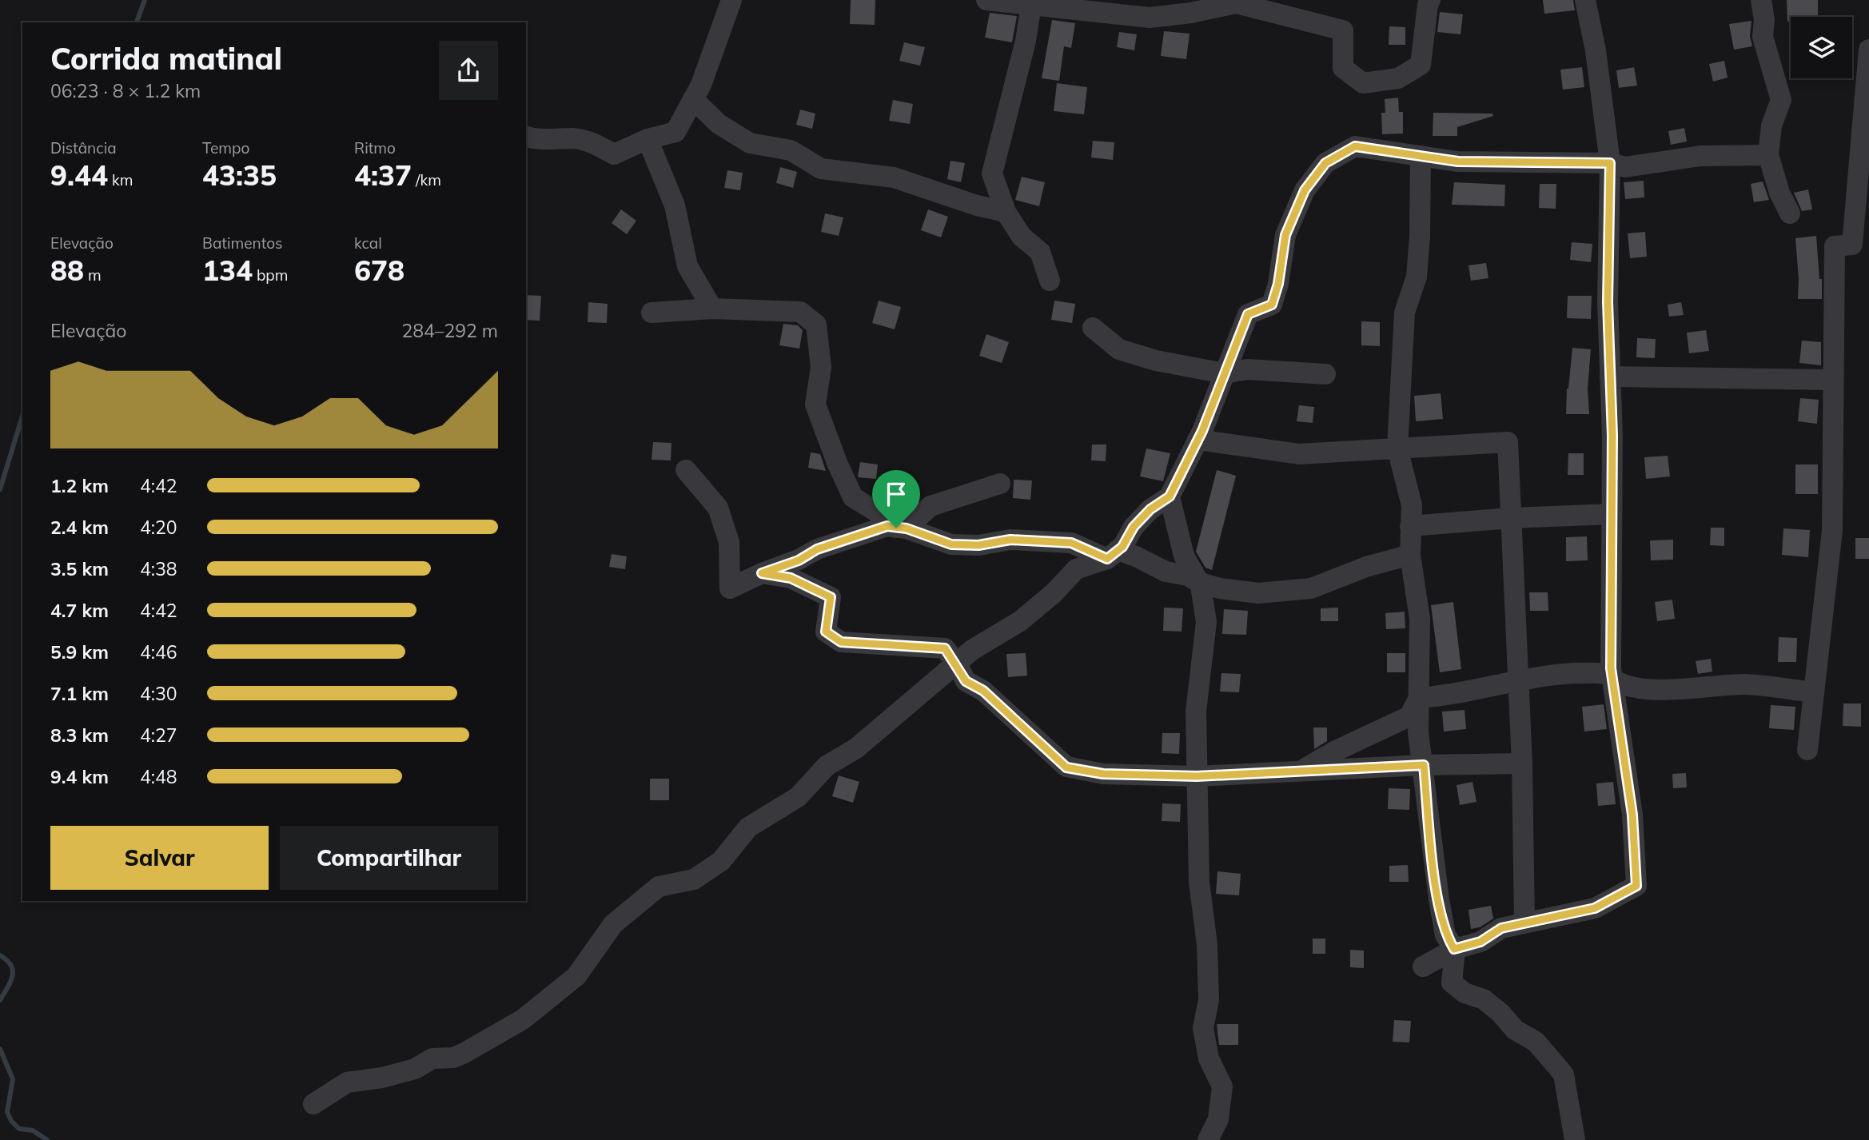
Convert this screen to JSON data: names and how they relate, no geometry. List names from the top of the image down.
{
  "page": {
    "heading": ["Corrida matinal", "06:23 · 8 × 1.2 km"],
    "stats": [
      ["Distância", "9.44 km"],
      ["Tempo", "43:35"],
      ["Ritmo", "4:37 /km"],
      ["Elevação", "88 m"],
      ["Batimentos", "134 bpm"],
      ["kcal", "678"]
    ],
    "chart": ["Elevação", "284–292 m"],
    "list": [
      {
        "name": "1.2 km",
        "note": "4:42"
      },
      {
        "name": "2.4 km",
        "note": "4:20"
      },
      {
        "name": "3.5 km",
        "note": "4:38"
      },
      {
        "name": "4.7 km",
        "note": "4:42"
      },
      {
        "name": "5.9 km",
        "note": "4:46"
      },
      {
        "name": "7.1 km",
        "note": "4:30"
      },
      {
        "name": "8.3 km",
        "note": "4:27"
      },
      {
        "name": "9.4 km",
        "note": "4:48"
      }
    ],
    "buttons": ["Salvar", "Compartilhar"]
  }
}
